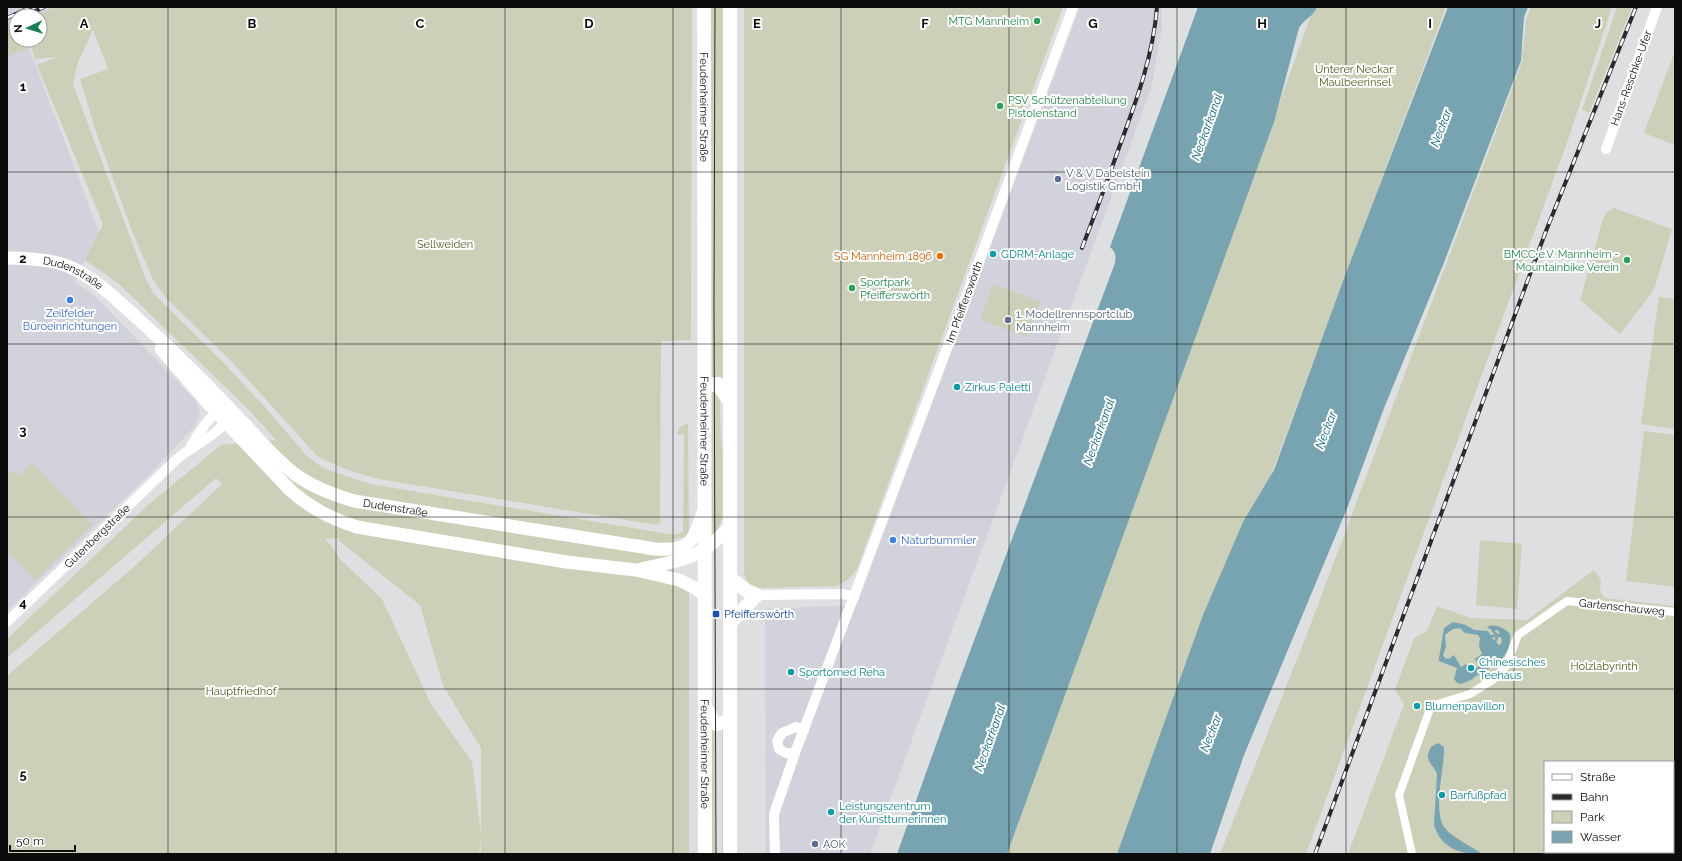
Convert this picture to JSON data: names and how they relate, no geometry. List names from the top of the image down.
{
  "streets": {
    "main road": ["Feudenheimer Straße"],
    "street": [
      "Hans-Reschke-Ufer",
      "Dudenstraße",
      "Im Pfeifferswörth",
      "Gutenbergstraße",
      "Gartenschauweg"
    ]
  },
  "crossings": [
    ["Feudenheimer Straße", "Dudenstraße"],
    ["Dudenstraße", "Gutenbergstraße"]
  ],
  "water": ["Neckarkanal", "Neckar"],
  "parks": [
    "Unterer Neckar: Maulbeerinsel",
    "Sellweiden",
    "Holzlabyrinth",
    "Hauptfriedhof"
  ],
  "places": {
    "other": [
      "MTG Mannheim",
      "PSV Schützenabteilung Pistolenstand",
      "V & V Dabelstein Logistik GmbH",
      "GDRM-Anlage",
      "SG Mannheim 1896",
      "BMCC e.V. Mannheim - Mountainbike Verein",
      "Sportpark Pfeifferswörth",
      "Zeilfelder Büroeinrichtungen",
      "1. Modellrennsportclub Mannheim",
      "Zirkus Paletti",
      "Naturbummler",
      "Chinesisches Teehaus",
      "Sportomed Reha",
      "Blumenpavillon",
      "Barfußpfad",
      "Leistungszentrum der Kunstturnerinnen",
      "AOK"
    ],
    "transit": ["Pfeifferswörth"]
  },
  "legend": [
    "Straße",
    "Bahn",
    "Park",
    "Wasser"
  ],
  "scale_bar": "50 m",
  "north": "left",
  "grid": {
    "columns": [
      "A",
      "B",
      "C",
      "D",
      "E",
      "F",
      "G",
      "H",
      "I",
      "J"
    ],
    "rows": [
      "1",
      "2",
      "3",
      "4",
      "5"
    ]
  }
}
